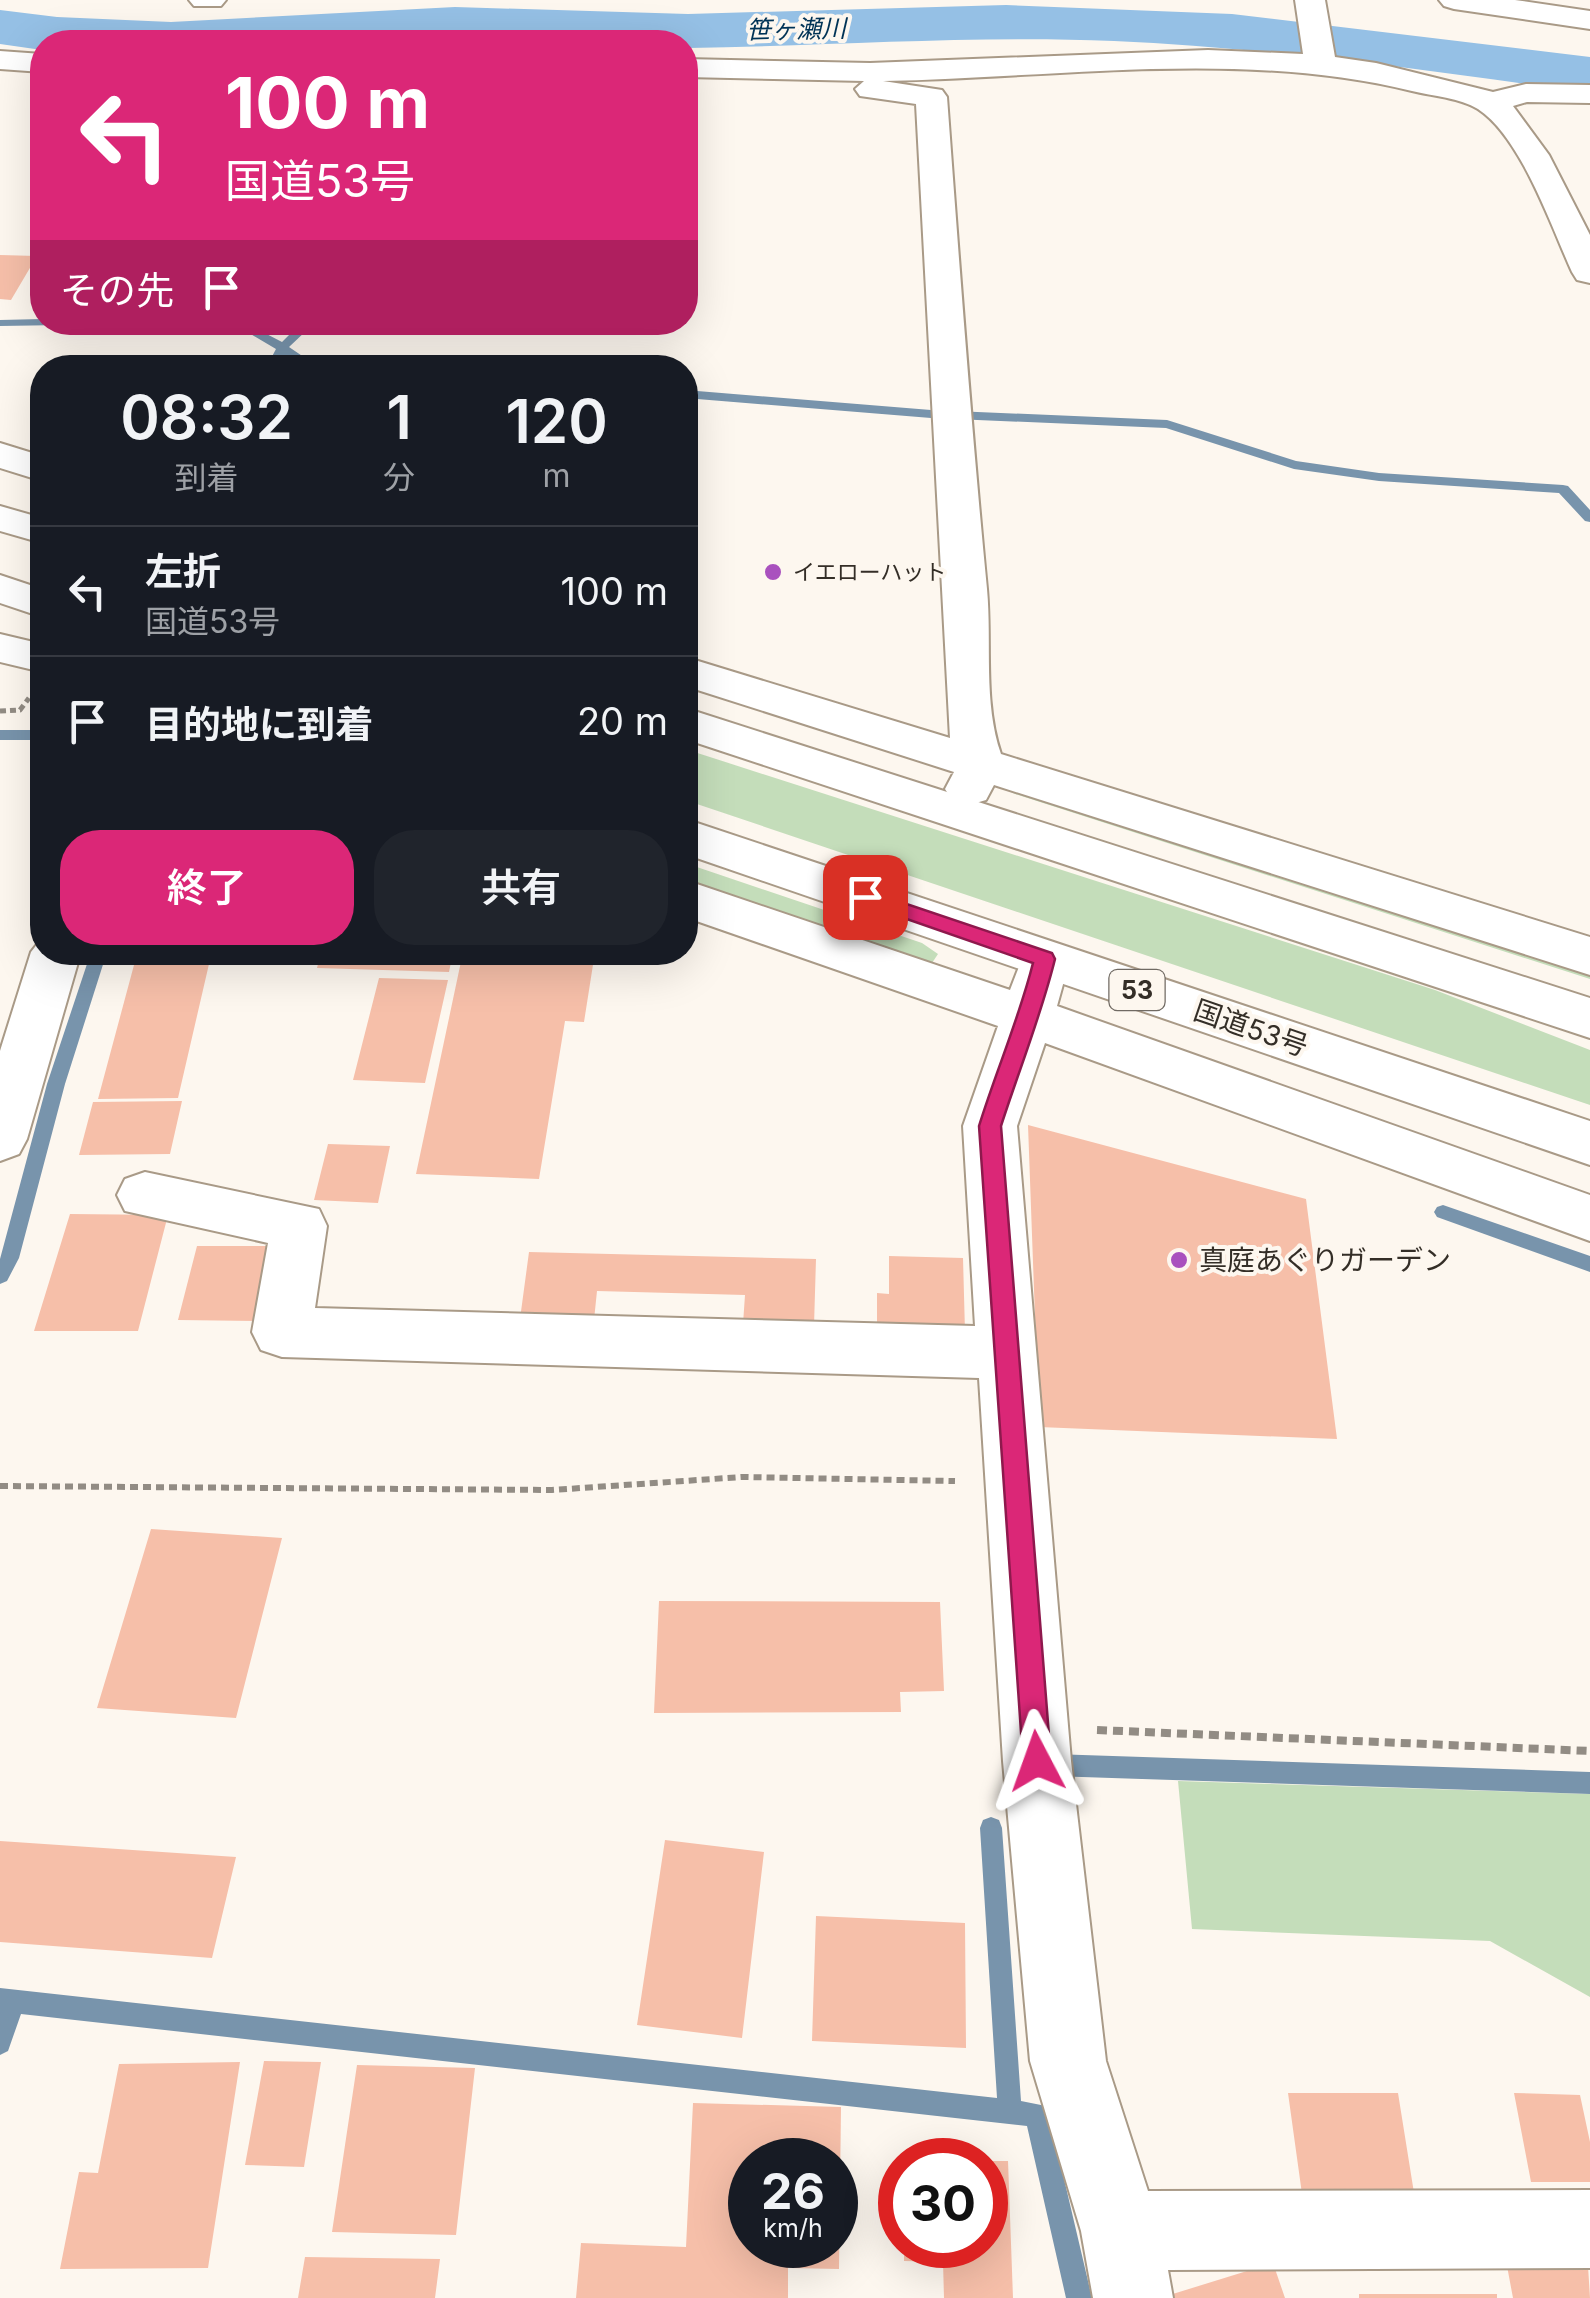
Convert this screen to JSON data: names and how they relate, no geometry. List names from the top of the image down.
{
  "streets": {
    "main road": ["53", "国道53号"]
  },
  "water": ["笹ヶ瀬川"],
  "places": ["イエローハット", "真庭あぐりガーデン"],
  "page": {
    "turn": ["100 m", "国道53号"],
    "then": "その先",
    "eta": [
      "08:32",
      "到着",
      "1",
      "分",
      "120",
      "m"
    ],
    "list": [
      {
        "name": "左折",
        "note": "国道53号",
        "value": "100 m"
      },
      {
        "name": "目的地に到着",
        "value": "20 m"
      }
    ],
    "buttons": ["終了", "共有"],
    "speed": "26 km/h",
    "limit": "30"
  }
}
